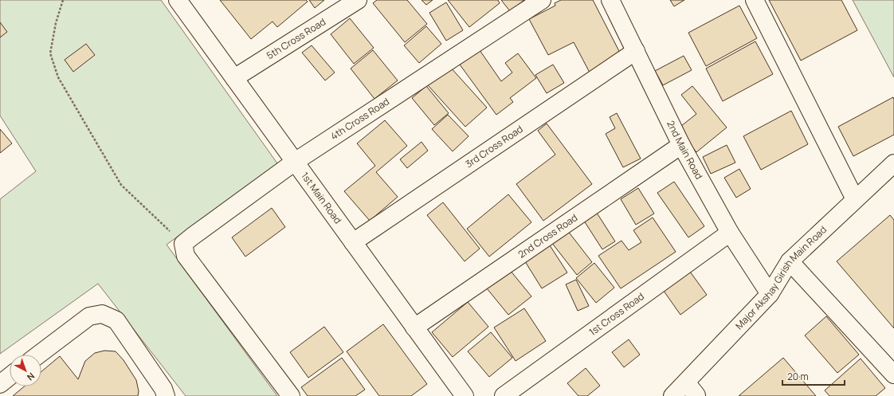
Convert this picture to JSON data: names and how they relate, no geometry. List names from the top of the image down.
{
  "streets": {
    "street": [
      "5th Cross Road",
      "4th Cross Road",
      "3rd Cross Road",
      "2nd Main Road",
      "1st Main Road",
      "2nd Cross Road",
      "Major Akshay Girish Main Road",
      "1st Cross Road"
    ]
  },
  "crossings": [
    ["5th Cross Road", "1st Main Road"],
    ["4th Cross Road", "1st Main Road"],
    ["3rd Cross Road", "2nd Main Road"],
    ["3rd Cross Road", "1st Main Road"],
    ["2nd Main Road", "2nd Cross Road"],
    ["2nd Main Road", "Major Akshay Girish Main Road"],
    ["2nd Main Road", "1st Cross Road"],
    ["1st Main Road", "2nd Cross Road"]
  ],
  "scale_bar": "20 m",
  "north": "bottom right"
}
